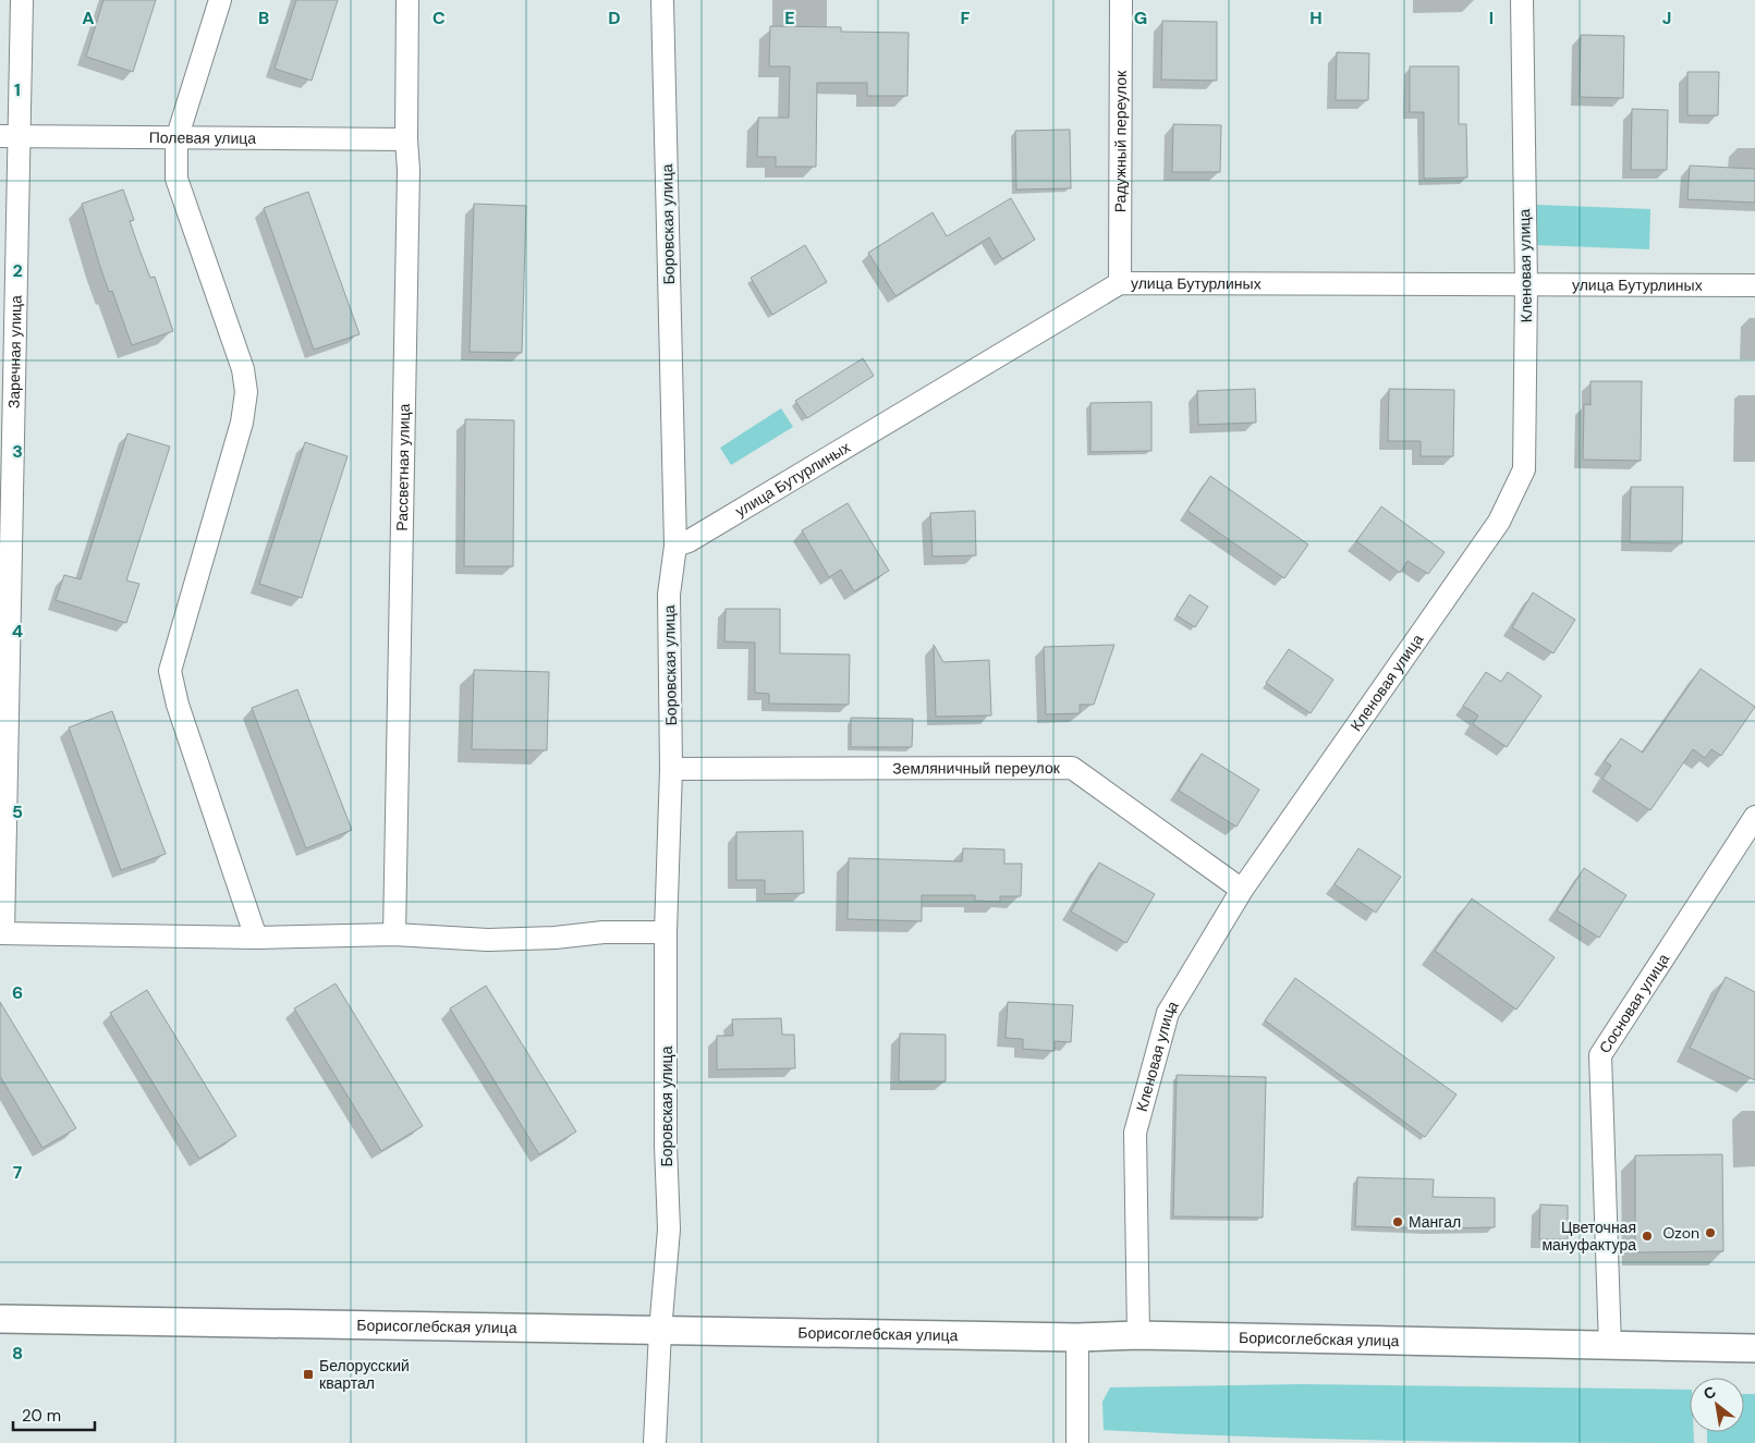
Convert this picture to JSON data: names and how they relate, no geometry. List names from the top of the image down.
{
  "streets": {
    "street": [
      "Полевая улица",
      "Радужный переулок",
      "Боровская улица",
      "Кленовая улица",
      "улица Бутурлиных",
      "Заречная улица",
      "Рассветная улица",
      "Земляничный переулок",
      "Сосновая улица",
      "Борисоглебская улица"
    ]
  },
  "crossings": [
    ["Полевая улица", "Заречная улица"],
    ["Полевая улица", "Рассветная улица"],
    ["Радужный переулок", "улица Бутурлиных"],
    ["Боровская улица", "улица Бутурлиных"],
    ["Боровская улица", "Земляничный переулок"],
    ["Боровская улица", "Борисоглебская улица"],
    ["Кленовая улица", "улица Бутурлиных"],
    ["Кленовая улица", "Земляничный переулок"],
    ["Кленовая улица", "Борисоглебская улица"],
    ["Сосновая улица", "Борисоглебская улица"]
  ],
  "places": {
    "other": ["Мангал", "Ozon", "Цветочная мануфактура"],
    "transit": ["Белорусский квартал"]
  },
  "scale_bar": "20 m",
  "north": "top left",
  "grid": {
    "columns": [
      "A",
      "B",
      "C",
      "D",
      "E",
      "F",
      "G",
      "H",
      "I",
      "J"
    ],
    "rows": [
      "1",
      "2",
      "3",
      "4",
      "5",
      "6",
      "7",
      "8"
    ]
  }
}
